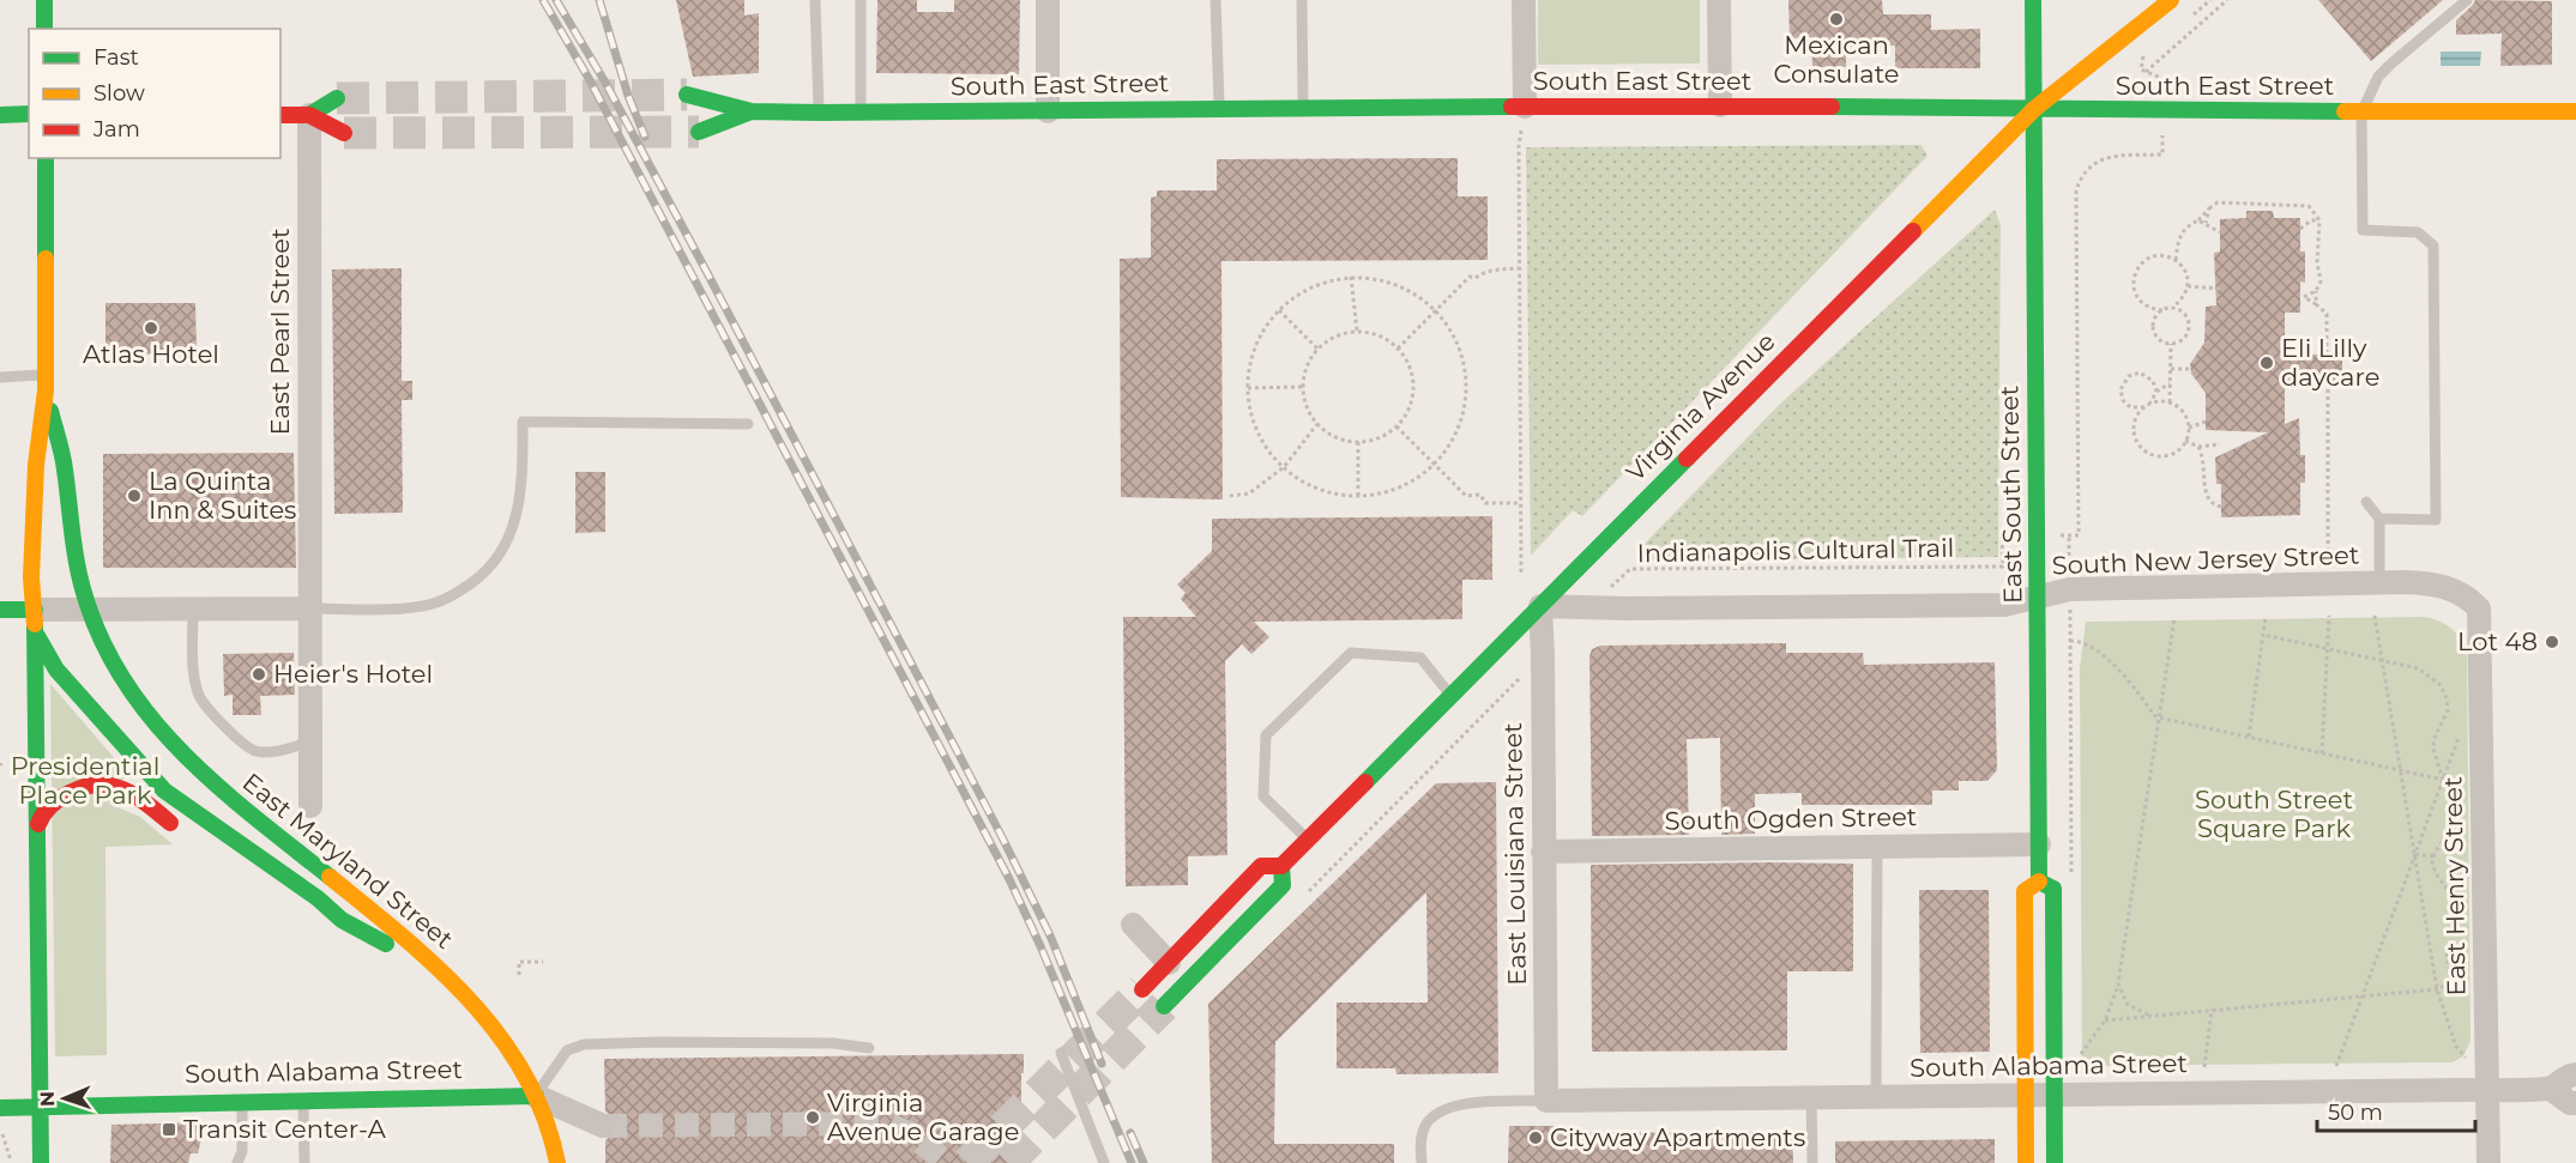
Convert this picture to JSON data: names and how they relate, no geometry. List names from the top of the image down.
{
  "streets": {
    "main road": [
      "South East Street",
      "Virginia Avenue",
      "East South Street",
      "East Maryland Street",
      "South Alabama Street"
    ],
    "street": [
      "East Pearl Street",
      "South New Jersey Street",
      "South Ogden Street",
      "East Louisiana Street",
      "East Henry Street"
    ],
    "path": ["Indianapolis Cultural Trail"]
  },
  "crossings": [
    ["South East Street", "Virginia Avenue"],
    ["South East Street", "East South Street"],
    ["Virginia Avenue", "East South Street"],
    ["Virginia Avenue", "South New Jersey Street"],
    ["Virginia Avenue", "East Louisiana Street"],
    ["East South Street", "Indianapolis Cultural Trail"],
    ["East South Street", "South New Jersey Street"],
    ["East South Street", "South Ogden Street"],
    ["East South Street", "South Alabama Street"],
    ["Indianapolis Cultural Trail", "South New Jersey Street"],
    ["South New Jersey Street", "East Louisiana Street"],
    ["South New Jersey Street", "East Henry Street"],
    ["South Ogden Street", "East Louisiana Street"],
    ["East Louisiana Street", "South Alabama Street"],
    ["East Maryland Street", "South Alabama Street"],
    ["East Henry Street", "South Alabama Street"]
  ],
  "parks": ["Presidential Place Park", "South Street Square Park"],
  "places": {
    "other": [
      "Mexican Consulate",
      "Atlas Hotel",
      "Eli Lilly daycare",
      "La Quinta Inn & Suites",
      "Lot 48",
      "Heier's Hotel",
      "Virginia Avenue Garage",
      "Cityway Apartments"
    ],
    "transit": ["Transit Center-A"]
  },
  "legend": ["Fast", "Slow", "Jam"],
  "scale_bar": "50 m",
  "north": "left"
}
